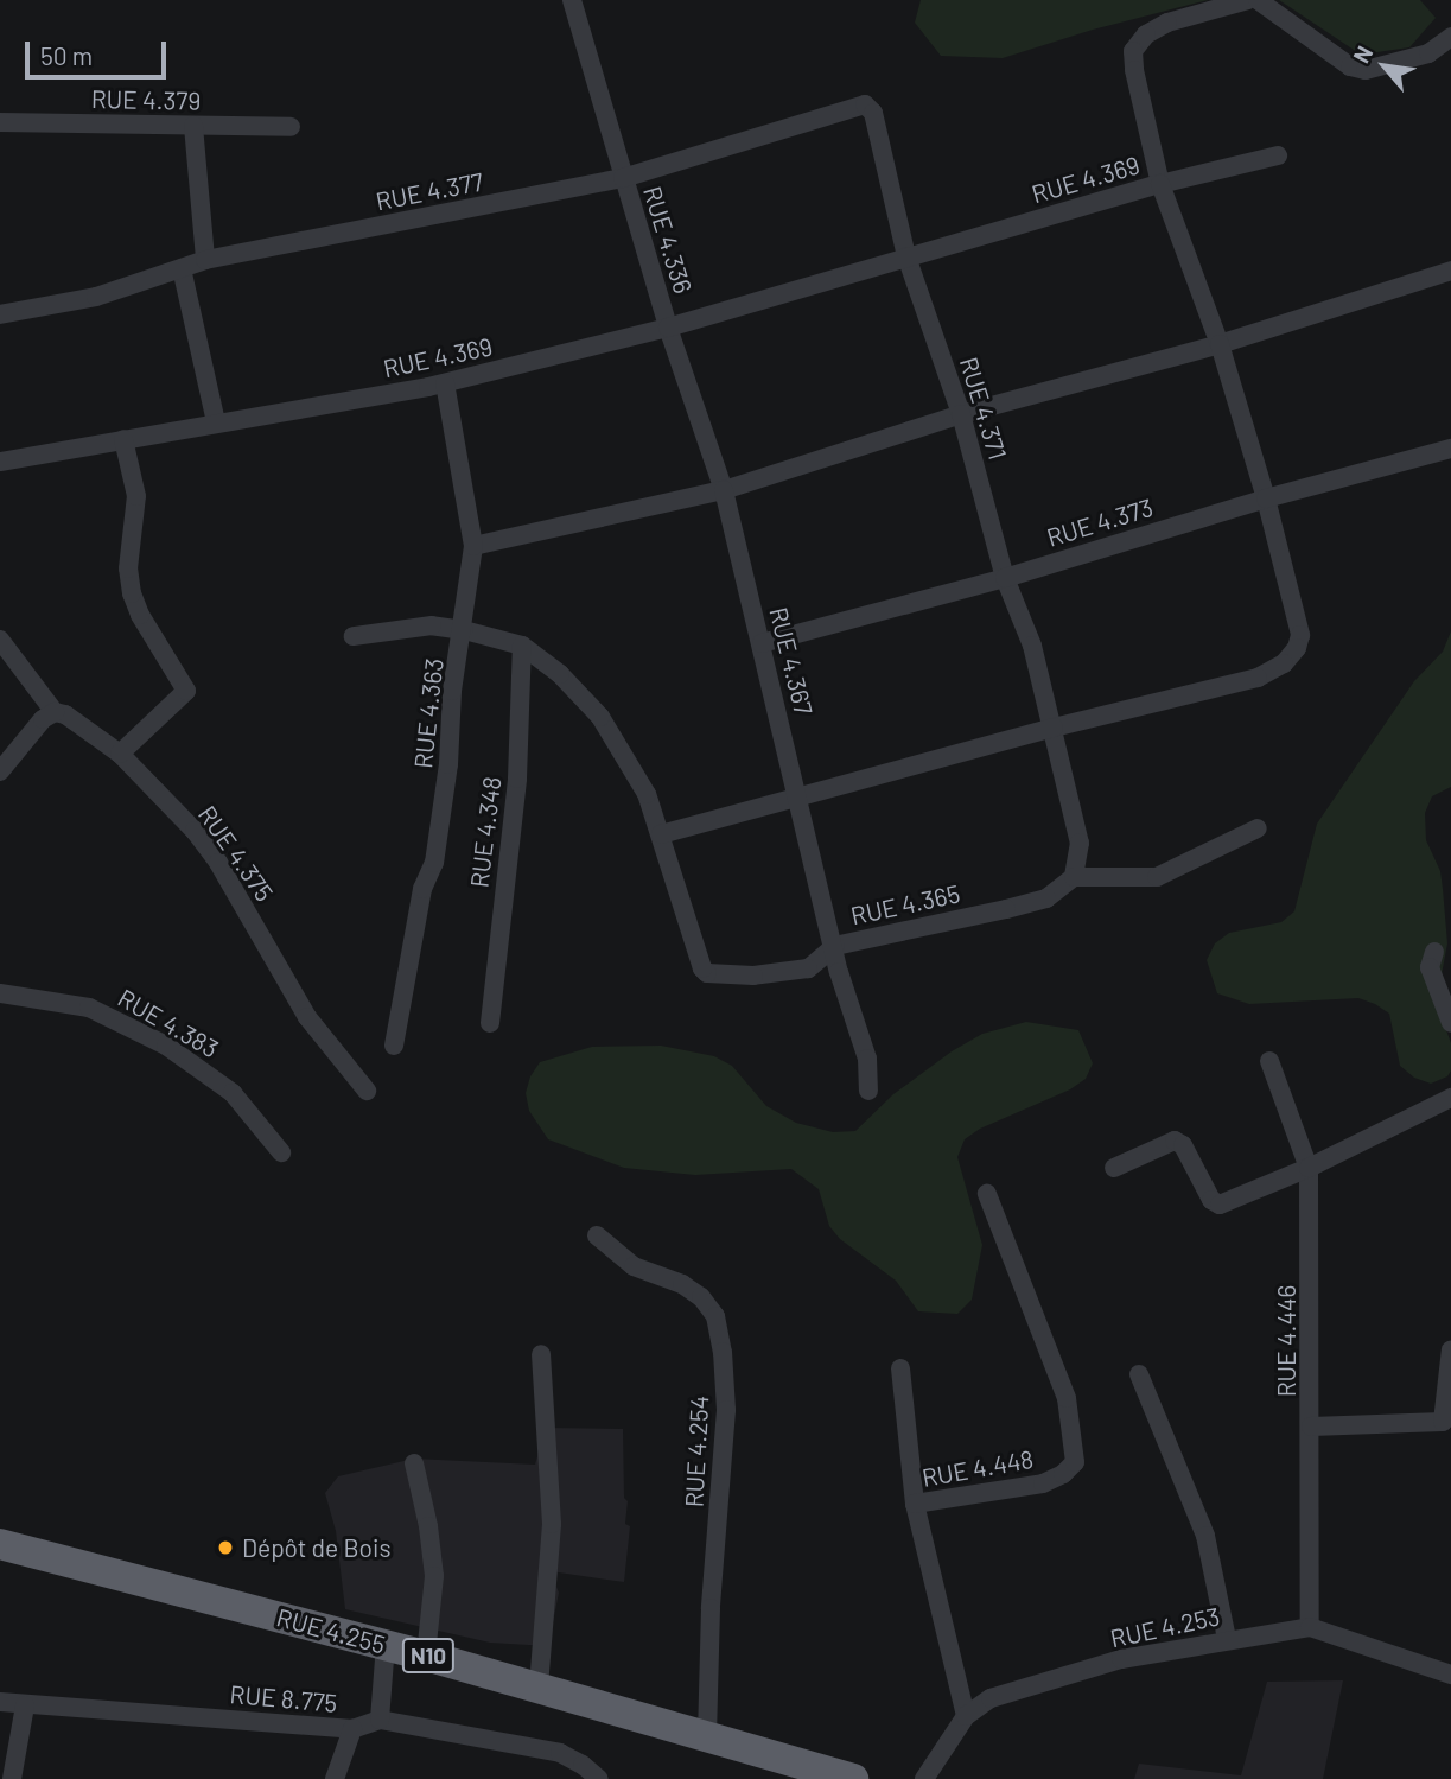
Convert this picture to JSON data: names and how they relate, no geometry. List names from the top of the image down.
{
  "streets": {
    "highway": ["RUE 4.255", "N10"],
    "street": [
      "RUE 4.379",
      "RUE 4.369",
      "RUE 4.377",
      "RUE 4.336",
      "RUE 4.371",
      "RUE 4.373",
      "RUE 4.367",
      "RUE 4.363",
      "RUE 4.348",
      "RUE 4.375",
      "RUE 4.365",
      "RUE 4.383",
      "RUE 4.446",
      "RUE 4.254",
      "RUE 4.448",
      "RUE 4.253",
      "RUE 8.775"
    ]
  },
  "crossings": [
    ["RUE 4.369", "RUE 4.336"],
    ["RUE 4.369", "RUE 4.371"],
    ["RUE 4.369", "RUE 4.373"],
    ["RUE 4.369", "RUE 4.367"],
    ["RUE 4.369", "RUE 4.363"],
    ["RUE 4.369", "RUE 4.365"],
    ["RUE 4.377", "RUE 4.336"],
    ["RUE 4.377", "RUE 4.371"],
    ["RUE 4.336", "RUE 4.367"],
    ["RUE 4.371", "RUE 4.373"],
    ["RUE 4.373", "RUE 4.367"],
    ["RUE 4.367", "RUE 4.365"],
    ["RUE 4.363", "RUE 4.365"],
    ["RUE 4.348", "RUE 4.365"],
    ["RUE 4.446", "RUE 4.253"],
    ["RUE 4.254", "RUE 4.255"],
    ["RUE 4.448", "RUE 4.253"]
  ],
  "places": ["Dépôt de Bois"],
  "scale_bar": "50 m",
  "north": "top left"
}
